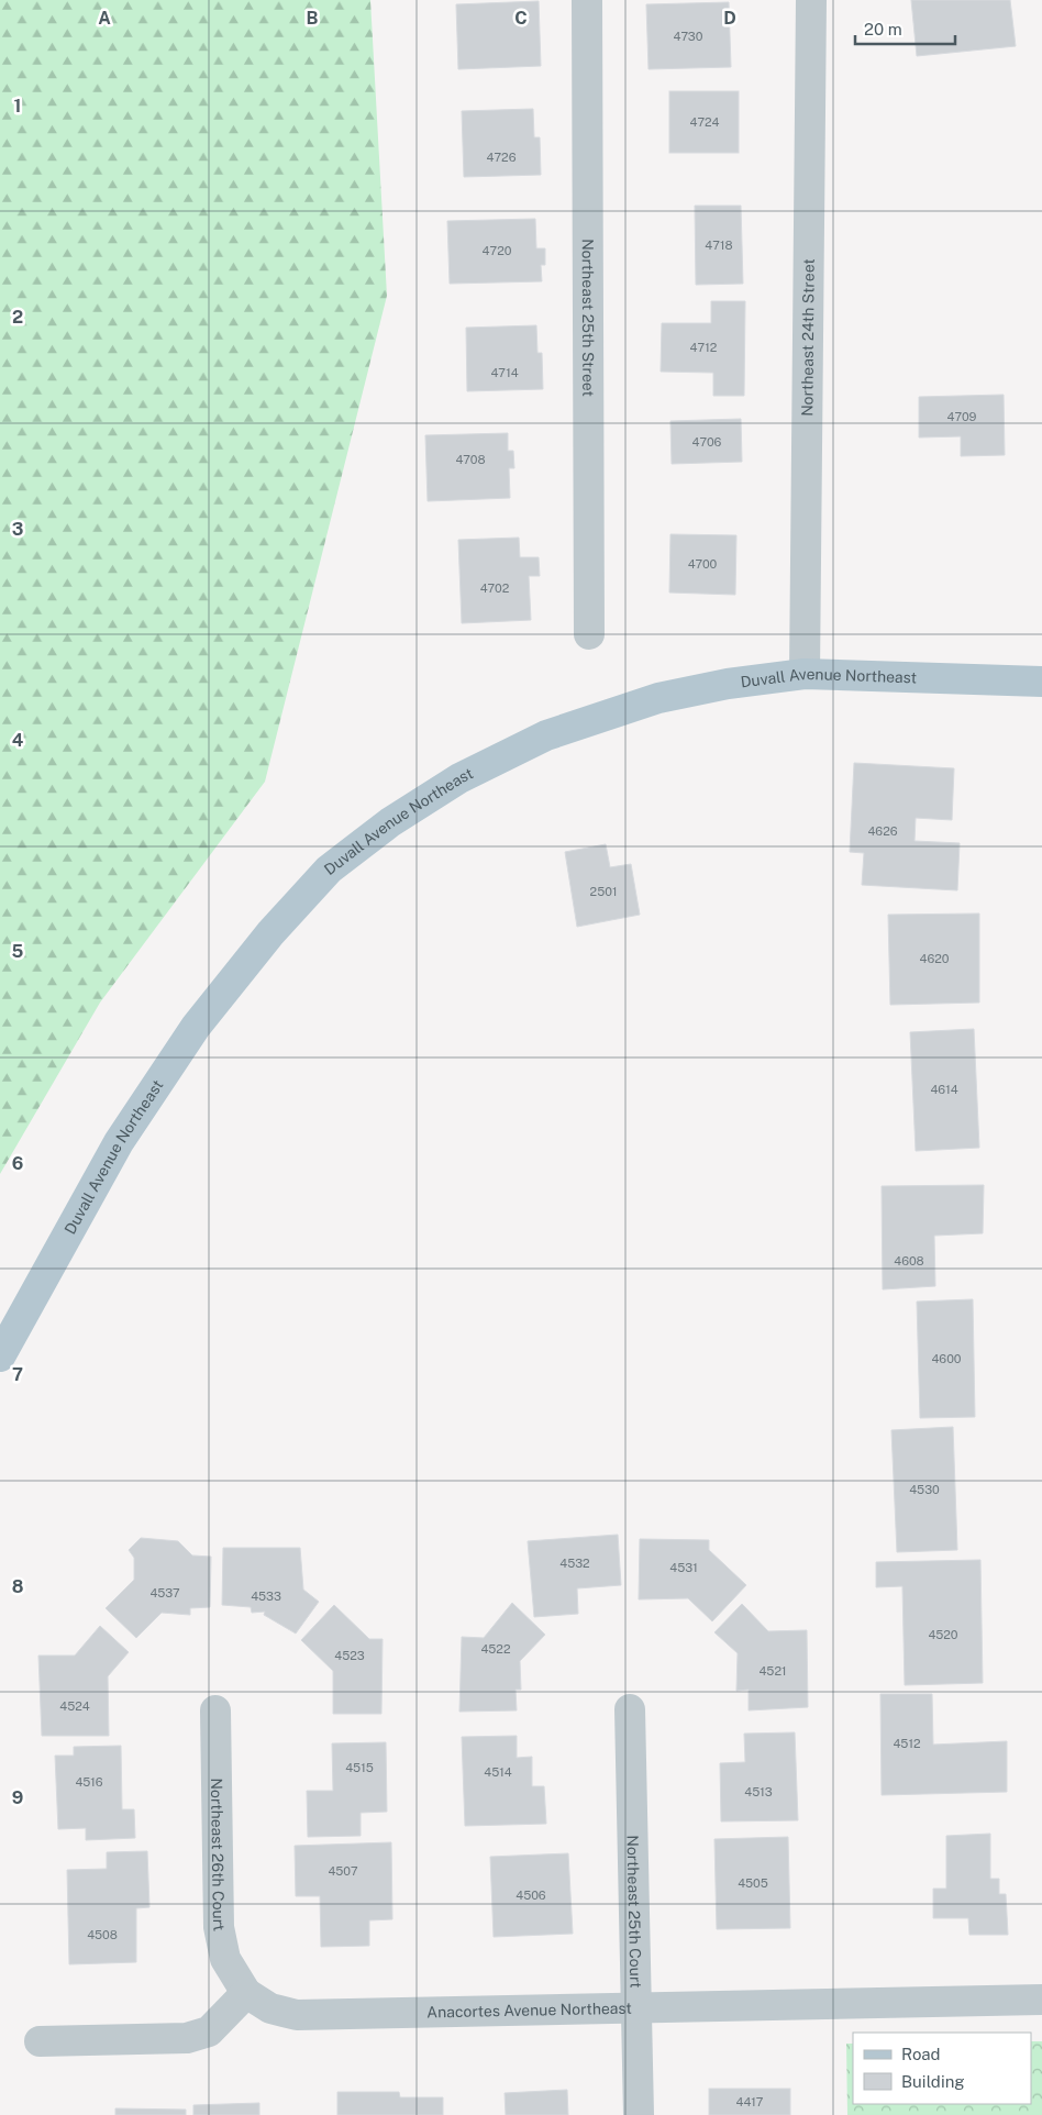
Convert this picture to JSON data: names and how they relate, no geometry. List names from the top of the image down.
{
  "streets": {
    "main road": ["Duvall Avenue Northeast"],
    "street": [
      "Northeast 25th Street",
      "Northeast 24th Street",
      "Northeast 26th Court",
      "Northeast 25th Court",
      "Anacortes Avenue Northeast"
    ]
  },
  "crossings": [
    ["Northeast 24th Street", "Duvall Avenue Northeast"],
    ["Northeast 26th Court", "Anacortes Avenue Northeast"],
    ["Northeast 25th Court", "Anacortes Avenue Northeast"]
  ],
  "house_numbers": [
    "4730",
    "4724",
    "4726",
    "4718",
    "4720",
    "4712",
    "4714",
    "4709",
    "4706",
    "4708",
    "4700",
    "4702",
    "4626",
    "2501",
    "4620",
    "4614",
    "4608",
    "4600",
    "4530",
    "4532",
    "4531",
    "4537",
    "4533",
    "4520",
    "4522",
    "4523",
    "4521",
    "4524",
    "4512",
    "4515",
    "4514",
    "4516",
    "4513",
    "4507",
    "4505",
    "4506",
    "4508",
    "4417"
  ],
  "legend": ["Road", "Building"],
  "scale_bar": "20 m",
  "grid": {
    "columns": [
      "A",
      "B",
      "C",
      "D"
    ],
    "rows": [
      "1",
      "2",
      "3",
      "4",
      "5",
      "6",
      "7",
      "8",
      "9"
    ]
  }
}
